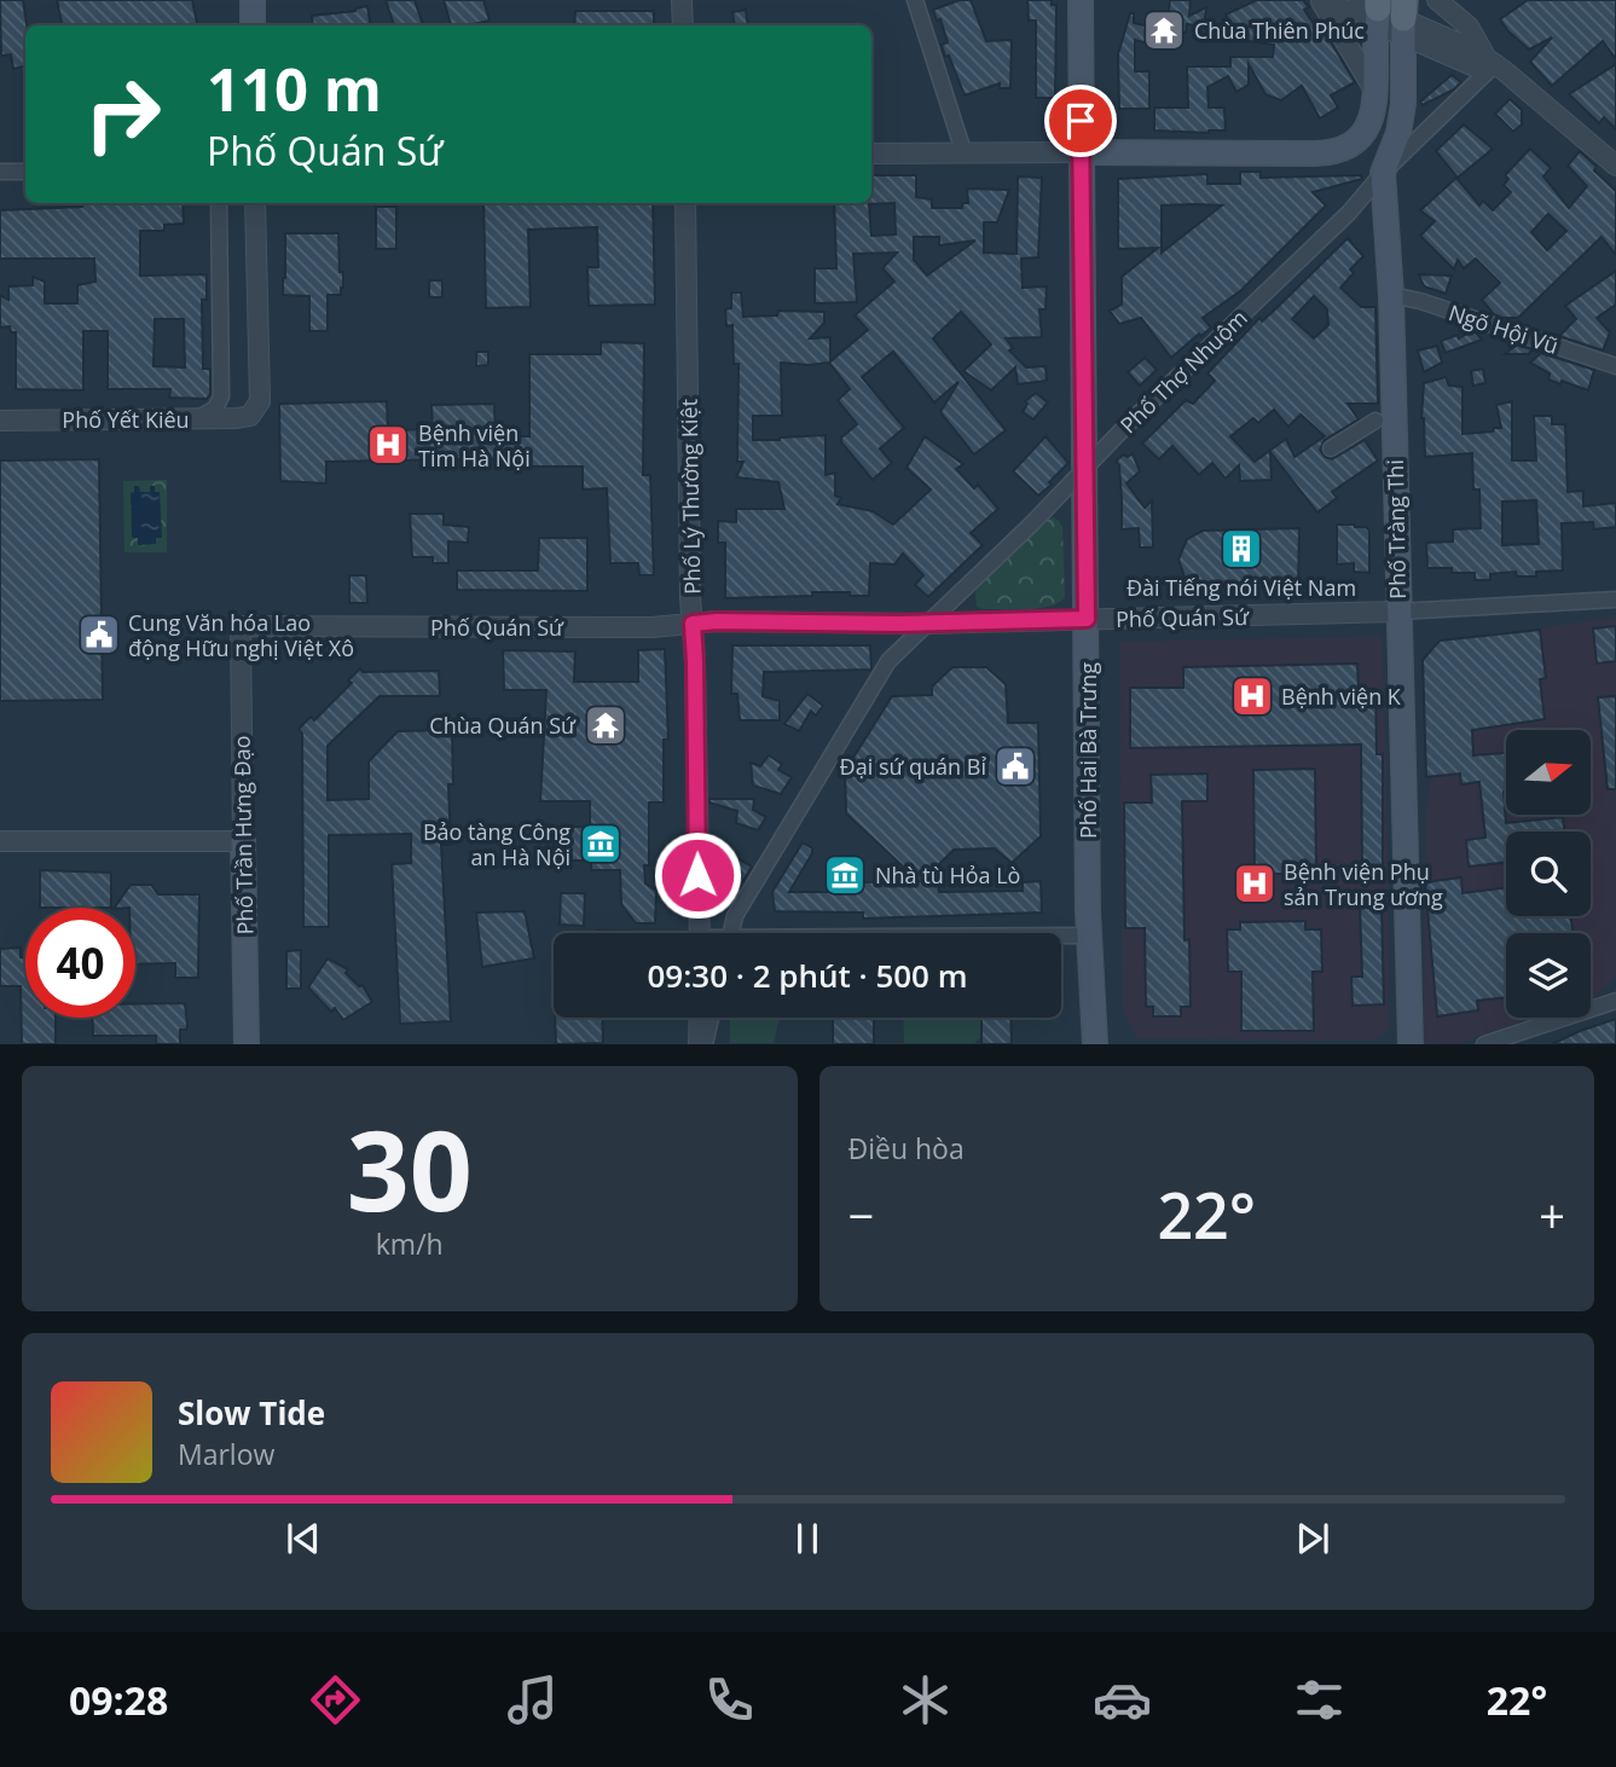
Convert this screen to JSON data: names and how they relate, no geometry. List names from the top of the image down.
{
  "streets": {
    "main road": ["Phố Tràng Thi", "Phố Hai Bà Trưng", "Phố Trần Hưng Đạo"],
    "street": [
      "Ngõ Hội Vũ",
      "Phố Thợ Nhuộm",
      "Phố Yết Kiêu",
      "Phố Lý Thường Kiệt",
      "Phố Quán Sứ"
    ]
  },
  "crossings": [
    ["Ngõ Hội Vũ", "Phố Tràng Thi"],
    ["Phố Thợ Nhuộm", "Phố Tràng Thi"],
    ["Phố Thợ Nhuộm", "Phố Quán Sứ"],
    ["Phố Thợ Nhuộm", "Phố Hai Bà Trưng"],
    ["Phố Lý Thường Kiệt", "Phố Quán Sứ"],
    ["Phố Tràng Thi", "Phố Quán Sứ"],
    ["Phố Quán Sứ", "Phố Hai Bà Trưng"],
    ["Phố Quán Sứ", "Phố Trần Hưng Đạo"]
  ],
  "places": {
    "temple": ["Chùa Thiên Phúc", "Chùa Quán Sứ"],
    "hospital": ["Bệnh viện Tim Hà Nội", "Bệnh viện K", "Bệnh viện Phụ sản Trung ương"],
    "building": ["Đài Tiếng nói Việt Nam"],
    "public building": ["Cung Văn hóa Lao động Hữu nghị Việt Xô", "Đại sứ quán Bỉ"],
    "museum": ["Bảo tàng Công an Hà Nội", "Nhà tù Hỏa Lò"]
  },
  "north": "right",
  "page": {
    "turn": ["110 m", "Phố Quán Sứ"],
    "limit": "40",
    "trip": "09:30 · 2 phút · 500 m",
    "tile": [
      ["30", "km/h"],
      "Điều hòa"
    ],
    "heat": ["−", "22°", "+"],
    "song": ["Slow Tide", "Marlow"],
    "tabs": ["09:28", "22°"]
  }
}
